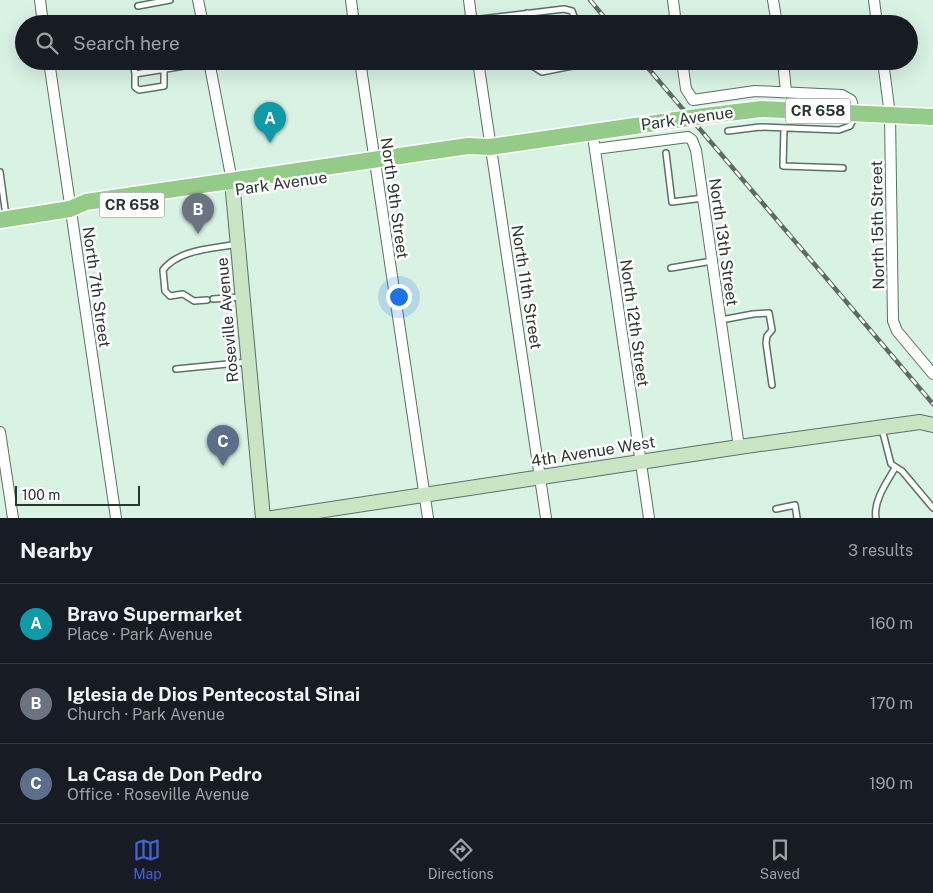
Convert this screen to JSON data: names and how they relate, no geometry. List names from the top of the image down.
{
  "streets": {
    "main road": ["CR 658", "Park Avenue"],
    "street": [
      "North 9th Street",
      "North 15th Street",
      "North 13th Street",
      "North 7th Street",
      "North 11th Street",
      "Roseville Avenue",
      "North 12th Street",
      "4th Avenue West"
    ]
  },
  "crossings": [
    ["Park Avenue", "North 9th Street"],
    ["Park Avenue", "North 15th Street"],
    ["Park Avenue", "North 7th Street"],
    ["Park Avenue", "North 11th Street"],
    ["Park Avenue", "Roseville Avenue"],
    ["Park Avenue", "North 12th Street"],
    ["North 9th Street", "4th Avenue West"],
    ["North 13th Street", "North 12th Street"],
    ["North 13th Street", "4th Avenue West"],
    ["North 11th Street", "4th Avenue West"],
    ["North 12th Street", "4th Avenue West"]
  ],
  "scale_bar": "100 m",
  "page": {
    "search": "Search here",
    "pins": ["A", "B", "C"],
    "scale": "100 m",
    "heading": ["Nearby", "3 results"],
    "list": [
      {
        "mark": "A",
        "name": "Bravo Supermarket",
        "note": "Place · Park Avenue",
        "value": "160 m"
      },
      {
        "mark": "B",
        "name": "Iglesia de Dios Pentecostal Sinai",
        "note": "Church · Park Avenue",
        "value": "170 m"
      },
      {
        "mark": "C",
        "name": "La Casa de Don Pedro",
        "note": "Office · Roseville Avenue",
        "value": "190 m"
      }
    ],
    "nav": ["Map", "Directions", "Saved"]
  }
}
